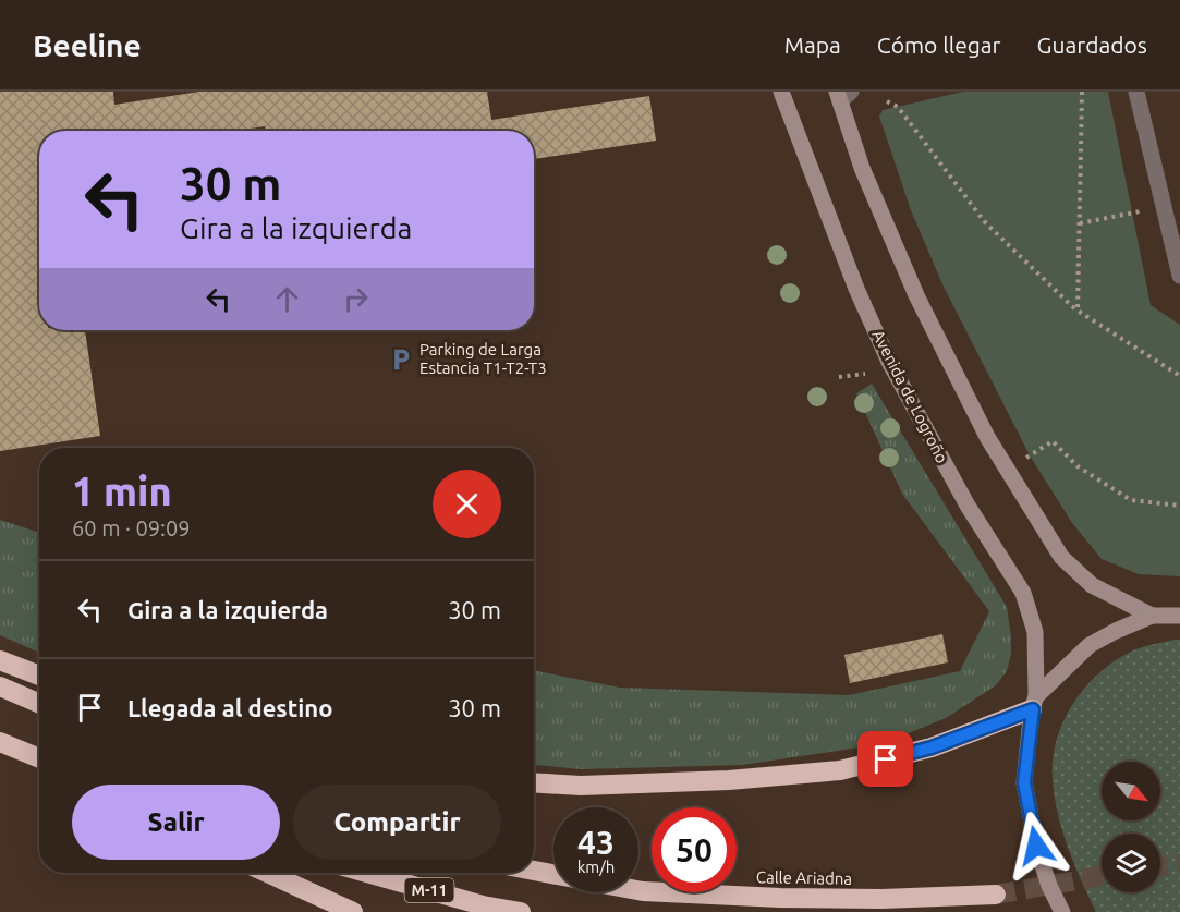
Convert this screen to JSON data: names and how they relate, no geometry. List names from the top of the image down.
{
  "streets": {
    "highway": ["Calle Ariadna", "M-11"],
    "main road": ["Avenida de Logroño"]
  },
  "places": {
    "parking": ["Parking de Larga Estancia T1-T2-T3"]
  },
  "north": "bottom right",
  "page": {
    "header": "Beeline",
    "nav": ["Mapa", "Cómo llegar", "Guardados"],
    "turn": ["30 m", "Gira a la izquierda"],
    "heading": ["1 min", "60 m · 09:09"],
    "list": [
      {
        "name": "Gira a la izquierda",
        "value": "30 m"
      },
      {
        "name": "Llegada al destino",
        "value": "30 m"
      }
    ],
    "buttons": ["Salir", "Compartir"],
    "speed": "43 km/h",
    "limit": "50"
  }
}
